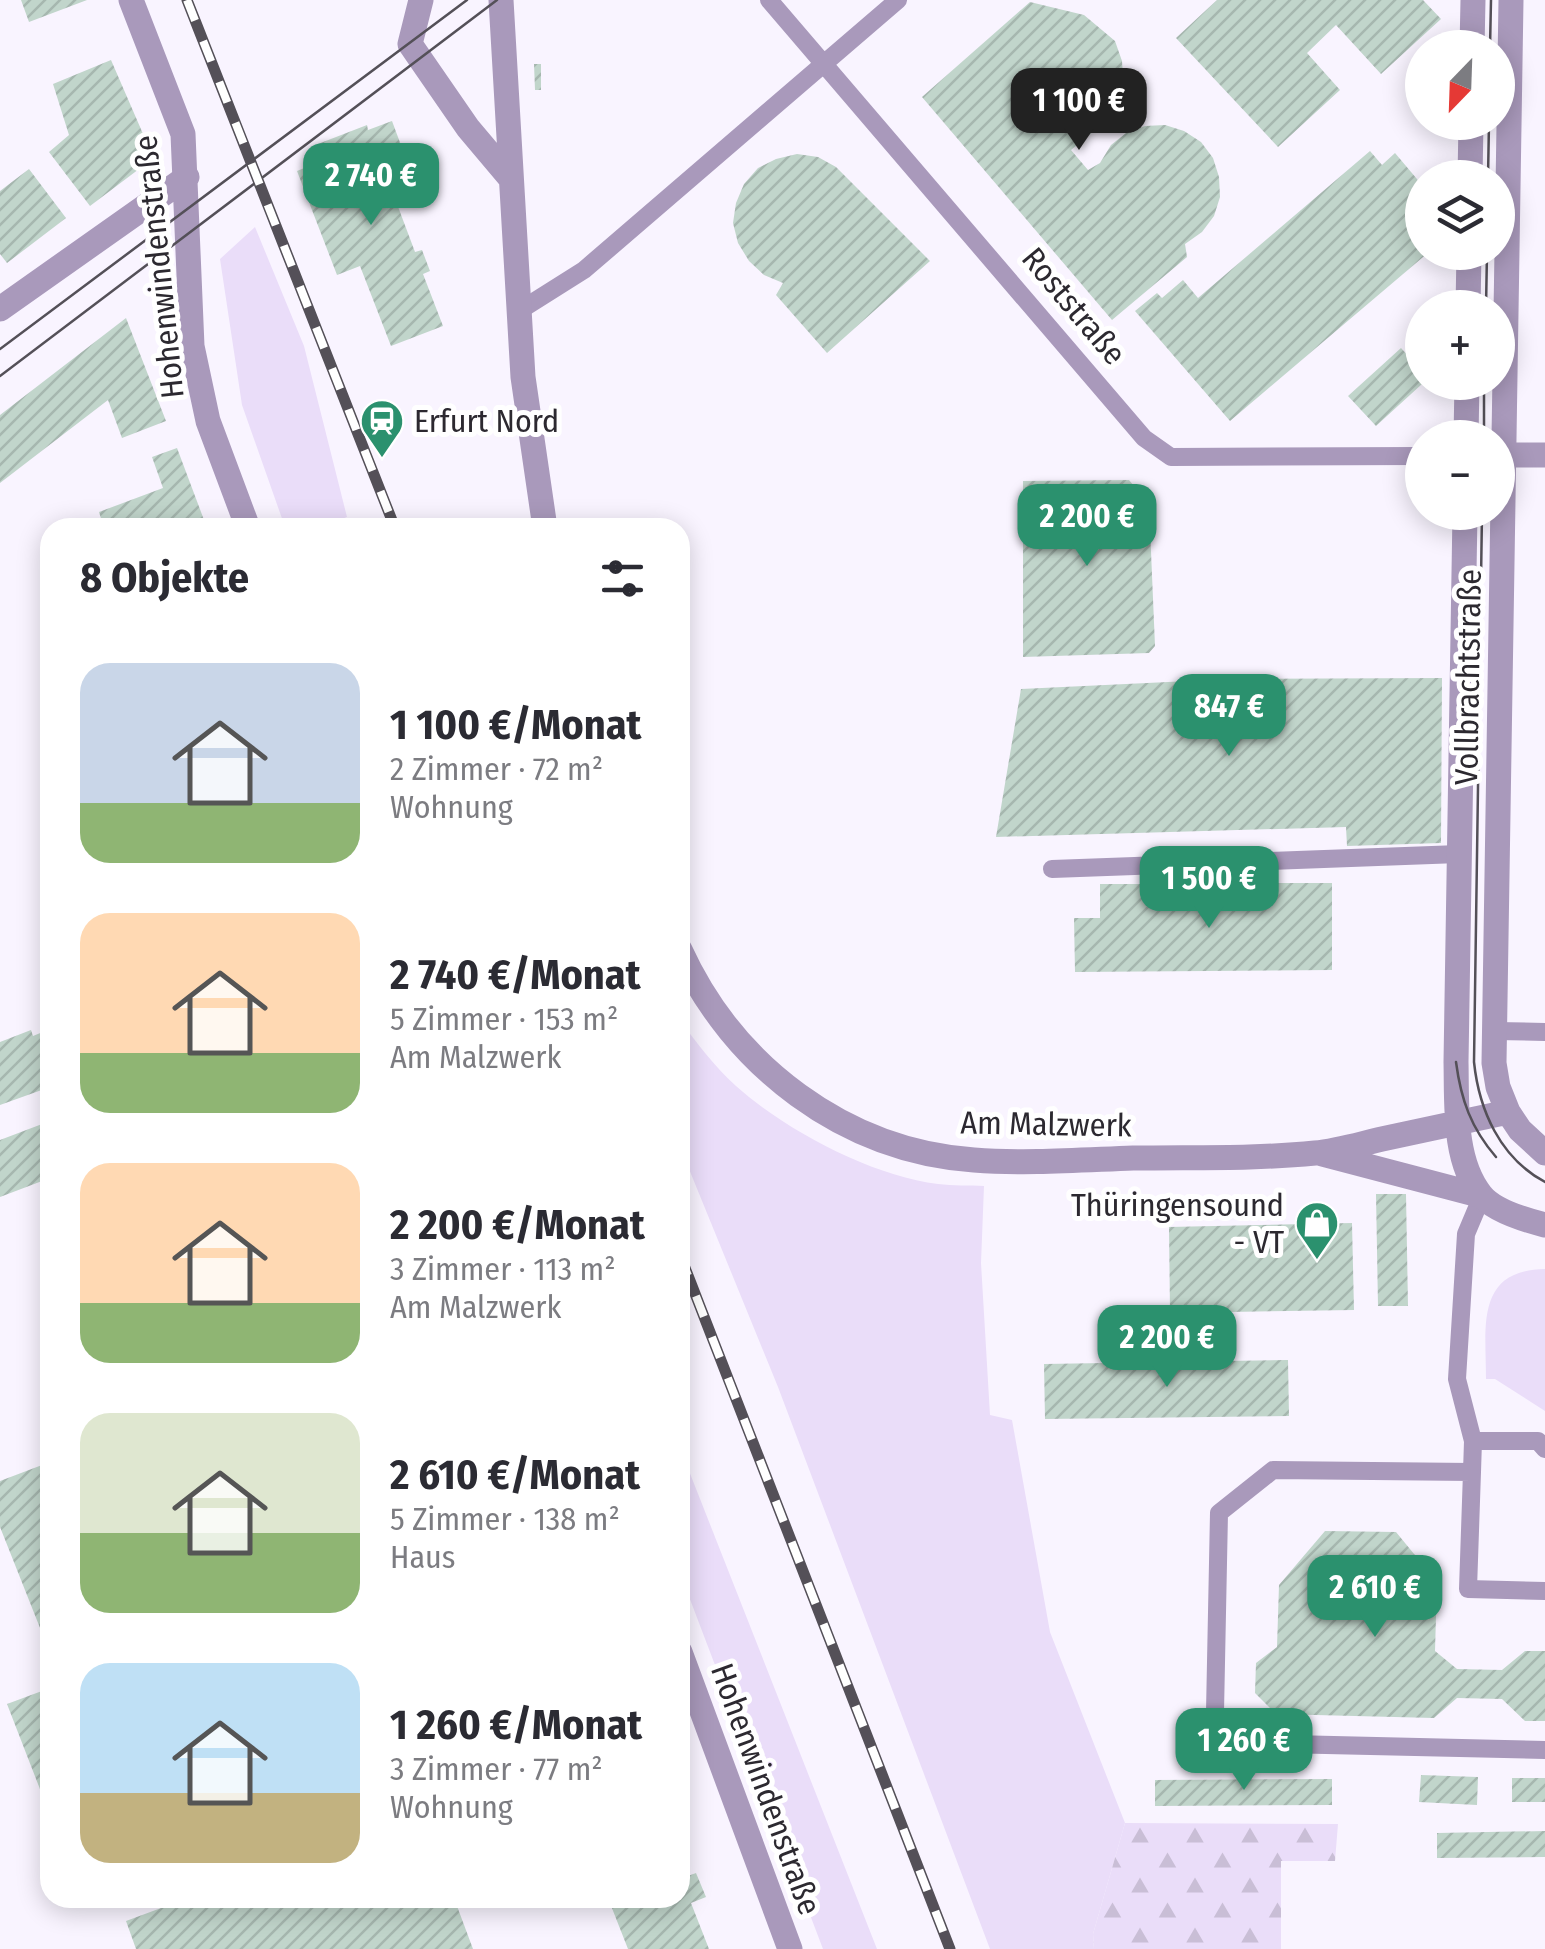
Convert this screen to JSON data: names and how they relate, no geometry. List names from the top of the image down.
{
  "streets": {
    "street": ["Hohenwindenstraße", "Vollbrachtstraße", "Am Malzwerk"],
    "lane": ["Roststraße"]
  },
  "places": {
    "station": ["Erfurt Nord"],
    "shop": ["Thüringensound - VT"]
  },
  "north": "bottom left",
  "page": {
    "map_buttons": ["+", "−"],
    "price": [
      "1 100 €",
      "2 740 €",
      "2 200 €",
      "847 €",
      "1 500 €",
      "2 200 €",
      "2 610 €",
      "1 260 €"
    ],
    "heading": "8 Objekte",
    "list": [
      {
        "name": "1 100 €/Monat",
        "note": "2 Zimmer · 72 m² · Wohnung"
      },
      {
        "name": "2 740 €/Monat",
        "note": "5 Zimmer · 153 m² · Am Malzwerk"
      },
      {
        "name": "2 200 €/Monat",
        "note": "3 Zimmer · 113 m² · Am Malzwerk"
      },
      {
        "name": "2 610 €/Monat",
        "note": "5 Zimmer · 138 m² · Haus"
      },
      {
        "name": "1 260 €/Monat",
        "note": "3 Zimmer · 77 m² · Wohnung"
      }
    ]
  }
}
